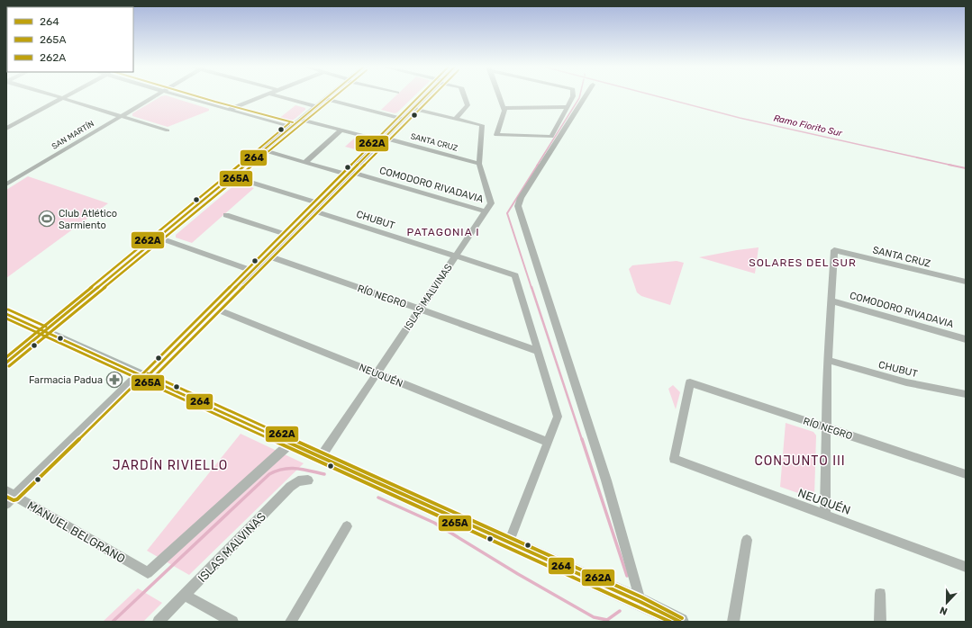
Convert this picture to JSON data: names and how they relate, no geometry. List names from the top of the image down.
{
  "streets": {
    "street": [
      "SAN MARTÍN",
      "SANTA CRUZ",
      "COMODORO RIVADAVIA",
      "CHUBUT",
      "RÍO NEGRO",
      "ISLAS MALVINAS",
      "NEUQUÉN",
      "MANUEL BELGRANO"
    ]
  },
  "crossings": [
    ["SANTA CRUZ", "COMODORO RIVADAVIA"],
    ["SANTA CRUZ", "ISLAS MALVINAS"],
    ["COMODORO RIVADAVIA", "ISLAS MALVINAS"],
    ["CHUBUT", "RÍO NEGRO"],
    ["CHUBUT", "ISLAS MALVINAS"],
    ["RÍO NEGRO", "ISLAS MALVINAS"],
    ["RÍO NEGRO", "NEUQUÉN"],
    ["ISLAS MALVINAS", "NEUQUÉN"]
  ],
  "districts": [
    "PATAGONIA I",
    "SOLARES DEL SUR",
    "CONJUNTO III",
    "JARDÍN RIVIELLO"
  ],
  "water": ["Ramo Fiorito Sur"],
  "places": {
    "sports": ["Club Atlético Sarmiento"],
    "pharmacy": ["Farmacia Padua"]
  },
  "lines": ["transit line 264", "transit line 265A", "transit line 262A"],
  "legend": ["264", "265A", "262A"],
  "north": "bottom"
}
